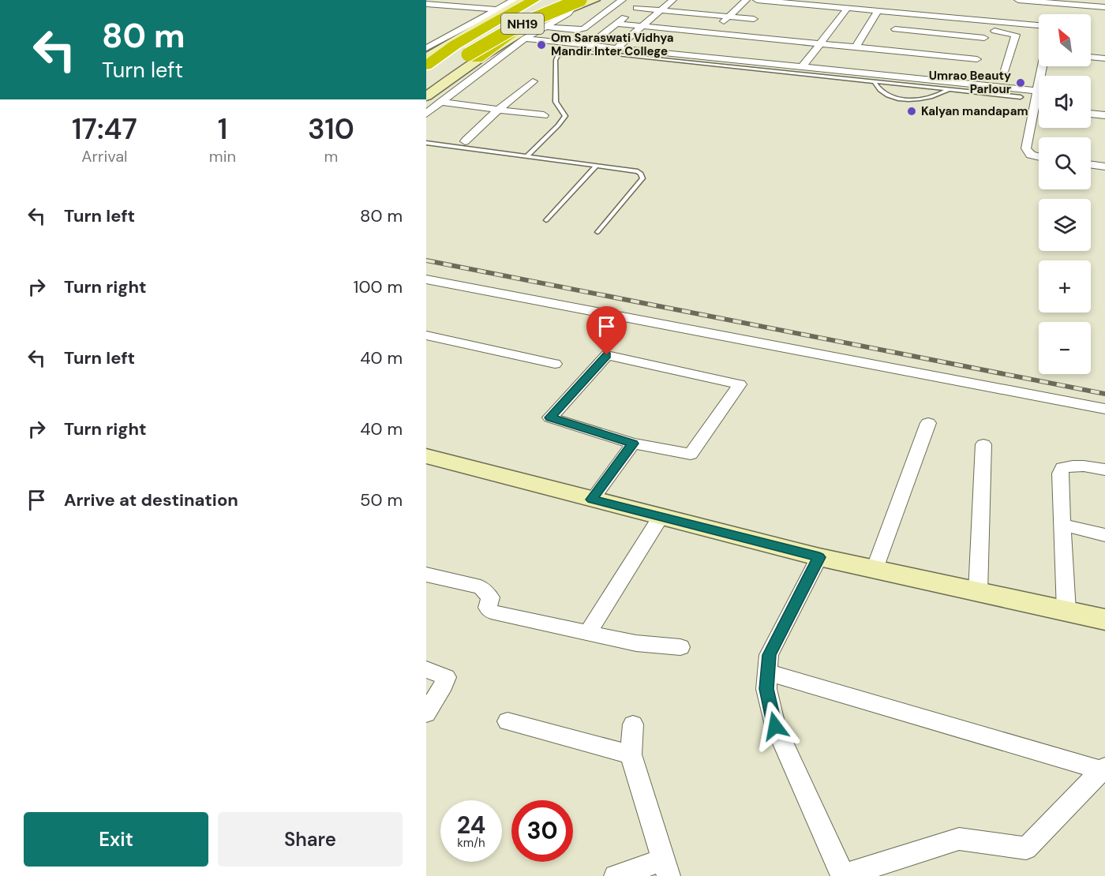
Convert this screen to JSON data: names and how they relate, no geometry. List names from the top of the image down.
{
  "streets": {
    "highway": ["NH19"]
  },
  "places": ["Om Saraswati Vidhya Mandir Inter College", "Umrao Beauty Parlour", "Kalyan mandapam"],
  "north": "top left",
  "page": {
    "turn": ["80 m", "Turn left"],
    "map_buttons": ["+", "−"],
    "eta": [
      "17:47",
      "Arrival",
      "1",
      "min",
      "310",
      "m"
    ],
    "list": [
      {
        "name": "Turn left",
        "value": "80 m"
      },
      {
        "name": "Turn right",
        "value": "100 m"
      },
      {
        "name": "Turn left",
        "value": "40 m"
      },
      {
        "name": "Turn right",
        "value": "40 m"
      },
      {
        "name": "Arrive at destination",
        "value": "50 m"
      }
    ],
    "speed": "24 km/h",
    "limit": "30",
    "buttons": ["Exit", "Share"]
  }
}
